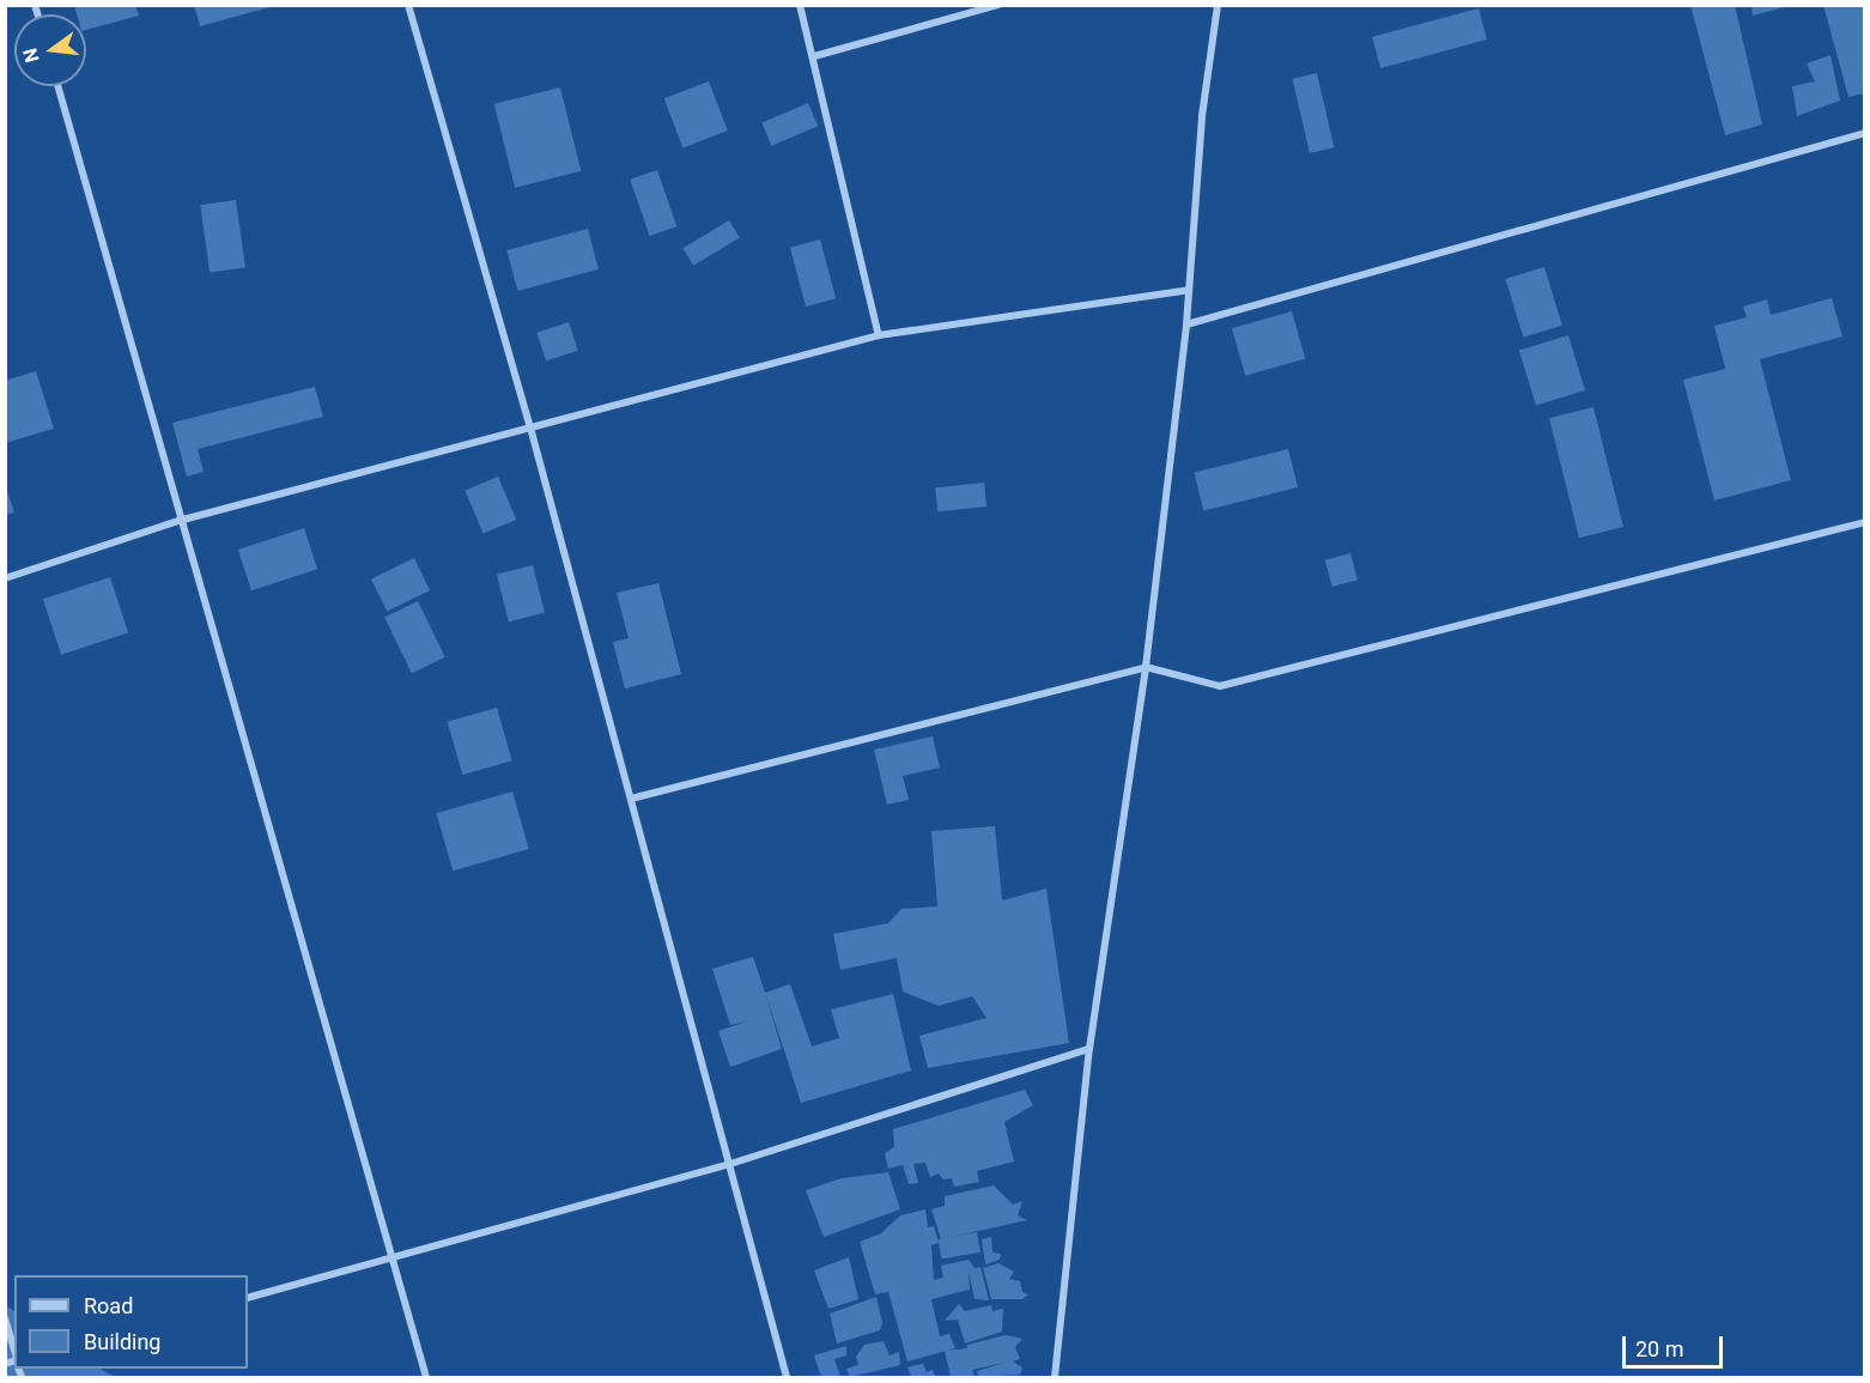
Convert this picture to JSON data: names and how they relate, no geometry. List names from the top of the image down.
{
  "legend": ["Road", "Building"],
  "scale_bar": "20 m",
  "north": "left"
}
